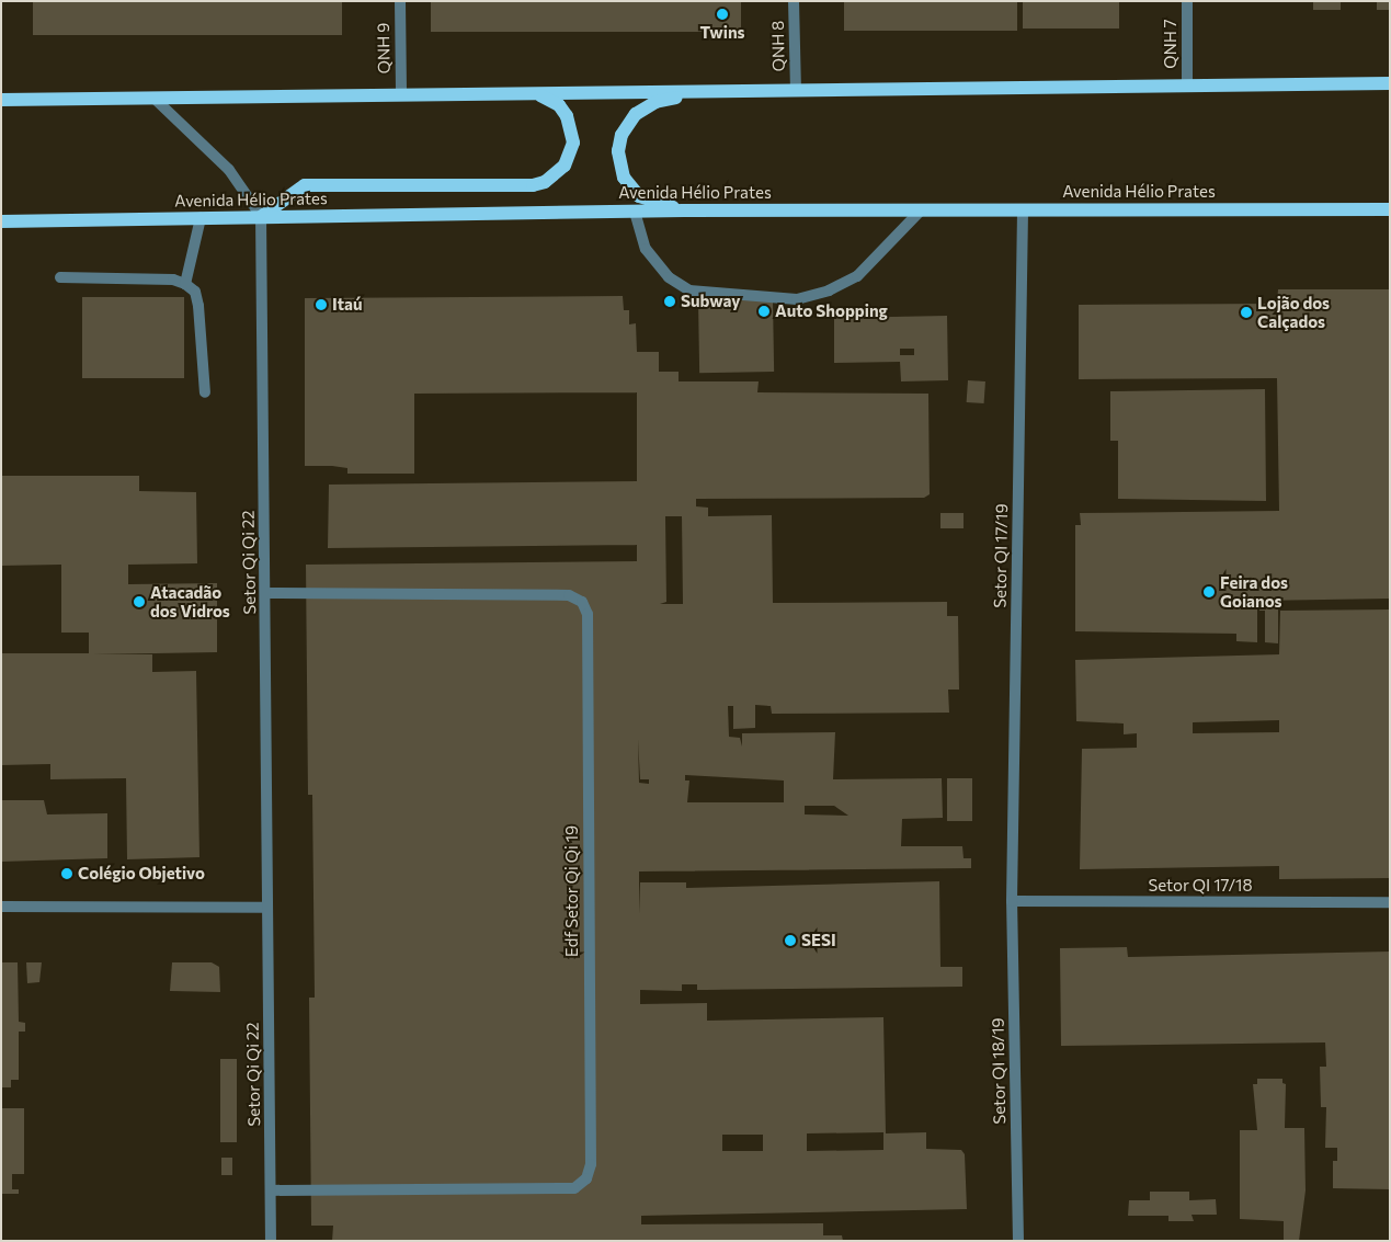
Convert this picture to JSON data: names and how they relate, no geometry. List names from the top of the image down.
{
  "streets": {
    "main road": ["Avenida Hélio Prates"],
    "street": [
      "QNH 7",
      "QNH 8",
      "QNH 9",
      "Setor QI 17/19",
      "Setor Qi Qi 22",
      "Setor QI 17/18",
      "Edf Setor Qi Qi 19",
      "Setor QI 18/19"
    ]
  },
  "crossings": [
    ["Avenida Hélio Prates", "Setor QI 17/19"],
    ["Avenida Hélio Prates", "Setor Qi Qi 22"],
    ["Setor QI 17/19", "Setor QI 17/18"],
    ["Setor QI 17/19", "Setor QI 18/19"],
    ["Setor Qi Qi 22", "Edf Setor Qi Qi 19"],
    ["Setor QI 17/18", "Setor QI 18/19"]
  ],
  "places": [
    "Twins",
    "Subway",
    "Itaú",
    "Auto Shopping",
    "Lojão dos Calçados",
    "Feira dos Goianos",
    "Atacadão dos Vidros",
    "Colégio Objetivo",
    "SESI"
  ]
}
